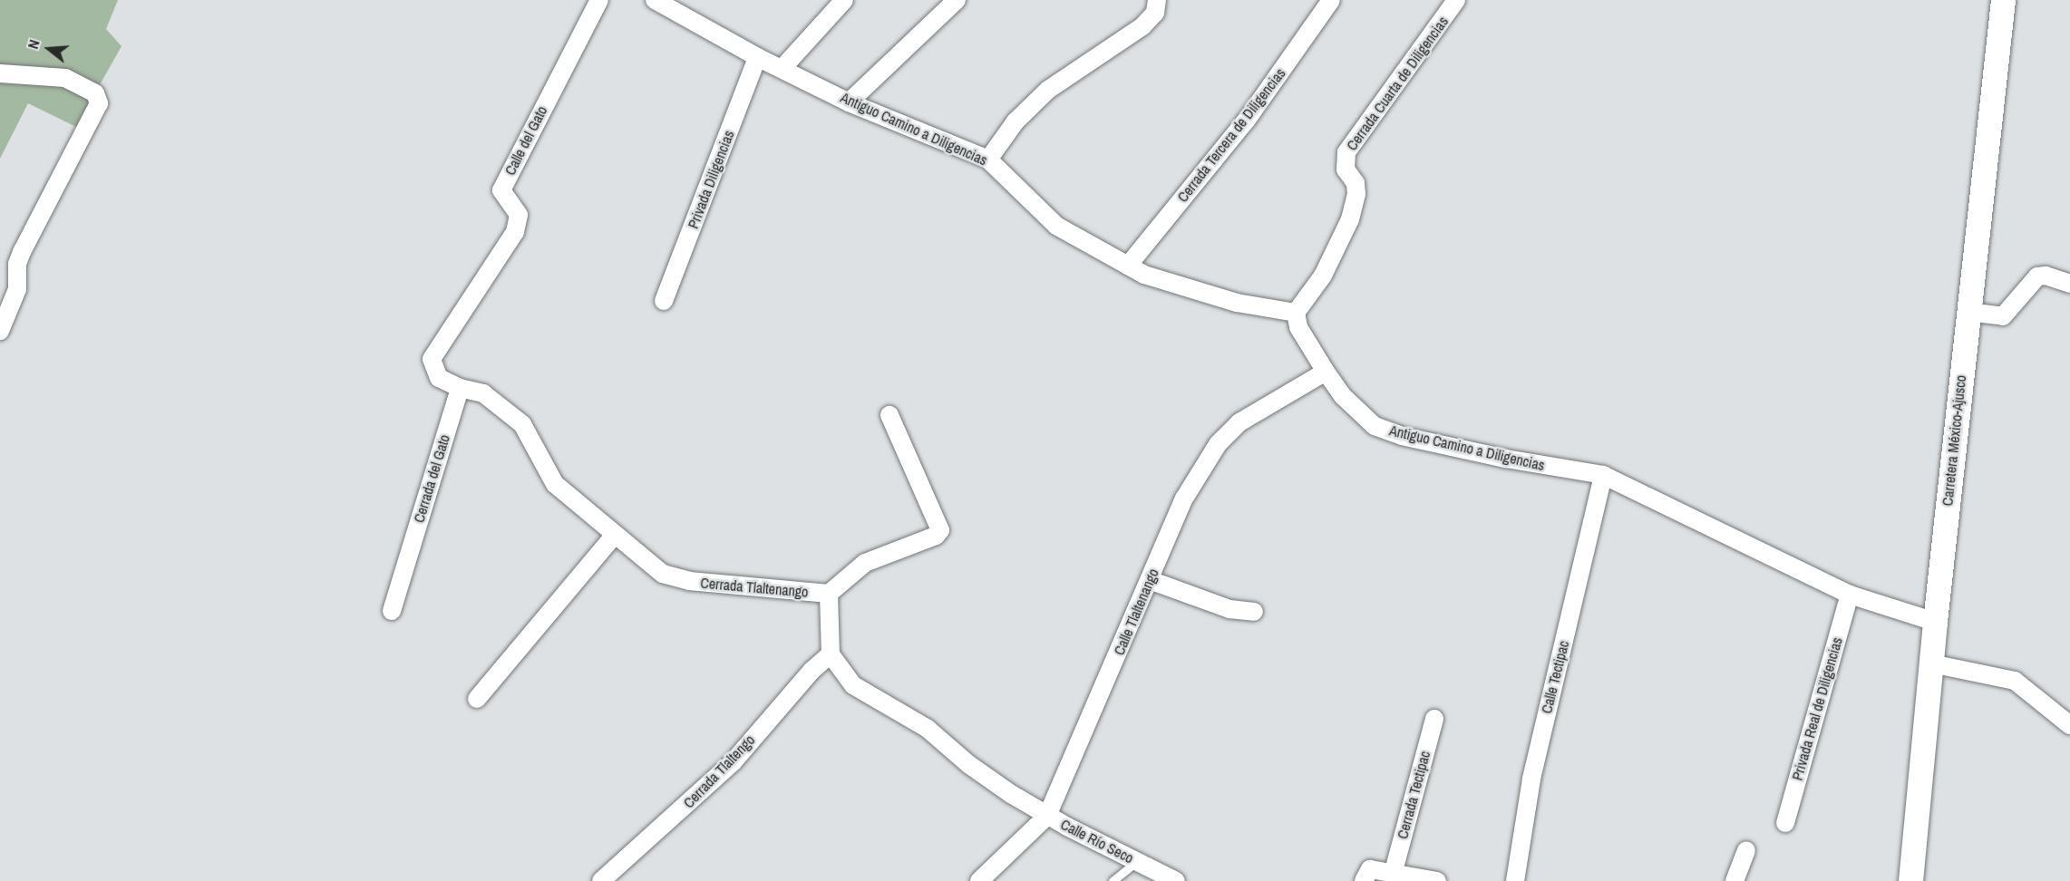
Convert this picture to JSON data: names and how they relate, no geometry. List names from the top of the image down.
{
  "streets": {
    "main road": ["Carretera México-Ajusco"],
    "street": [
      "Cerrada Cuarta de Diligencias",
      "Antiguo Camino a Diligencias",
      "Cerrada Tercera de Diligencias",
      "Calle del Gato",
      "Privada Diligencias",
      "Cerrada del Gato",
      "Cerrada Tlaltenango",
      "Calle Tlaltenango",
      "Calle Tectipac",
      "Privada Real de Diligencias",
      "Cerrada Tlaltengo",
      "Cerrada Tectipac",
      "Calle Río Seco"
    ]
  },
  "crossings": [
    ["Cerrada Cuarta de Diligencias", "Antiguo Camino a Diligencias"],
    ["Antiguo Camino a Diligencias", "Cerrada Tercera de Diligencias"],
    ["Antiguo Camino a Diligencias", "Privada Diligencias"],
    ["Antiguo Camino a Diligencias", "Carretera México-Ajusco"],
    ["Antiguo Camino a Diligencias", "Calle Tlaltenango"],
    ["Antiguo Camino a Diligencias", "Calle Tectipac"],
    ["Antiguo Camino a Diligencias", "Privada Real de Diligencias"],
    ["Calle del Gato", "Cerrada del Gato"],
    ["Calle del Gato", "Cerrada Tlaltenango"],
    ["Cerrada del Gato", "Cerrada Tlaltenango"],
    ["Cerrada Tlaltenango", "Cerrada Tlaltengo"],
    ["Calle Tlaltenango", "Calle Río Seco"]
  ],
  "north": "left"
}
